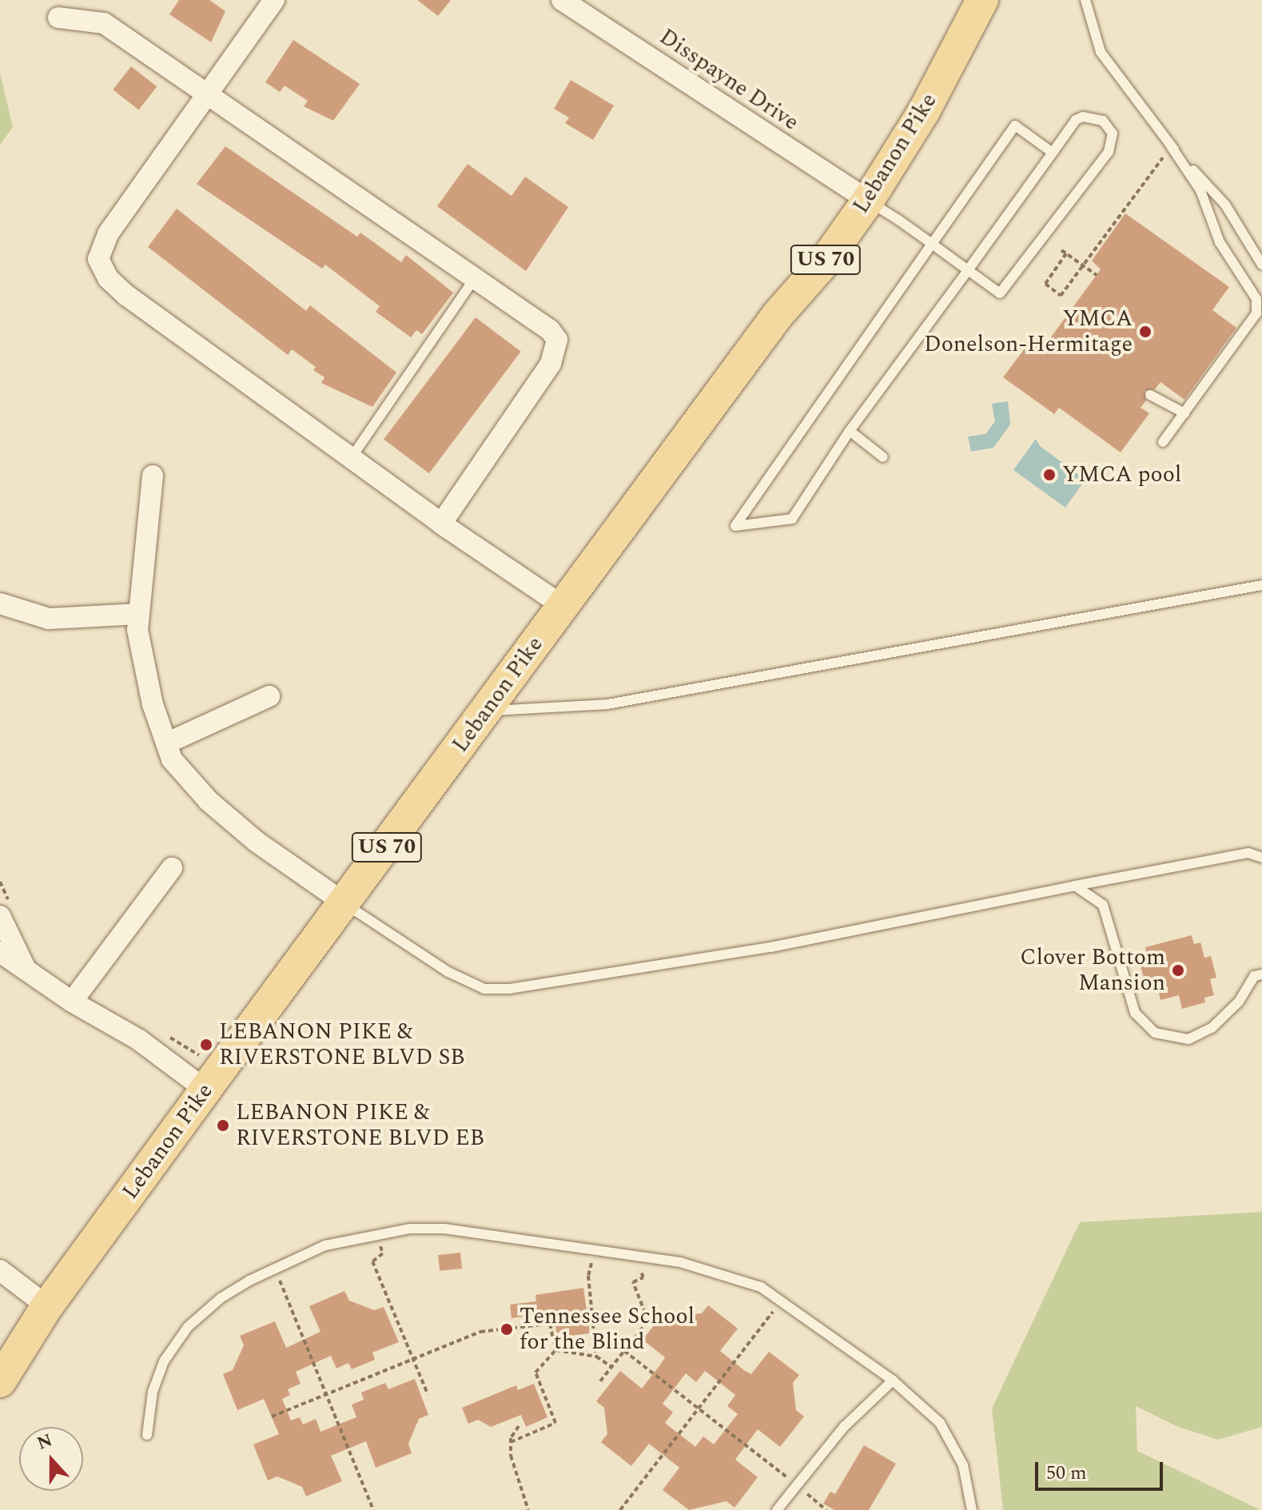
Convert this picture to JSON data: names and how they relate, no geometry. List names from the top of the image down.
{
  "streets": {
    "main road": ["Lebanon Pike", "US 70"],
    "street": ["Disspayne Drive"]
  },
  "crossings": [
    ["Disspayne Drive", "Lebanon Pike"]
  ],
  "places": [
    "YMCA Donelson-Hermitage",
    "YMCA pool",
    "Clover Bottom Mansion",
    "LEBANON PIKE & RIVERSTONE BLVD SB",
    "LEBANON PIKE & RIVERSTONE BLVD EB",
    "Tennessee School for the Blind"
  ],
  "scale_bar": "50 m",
  "north": "top"
}
